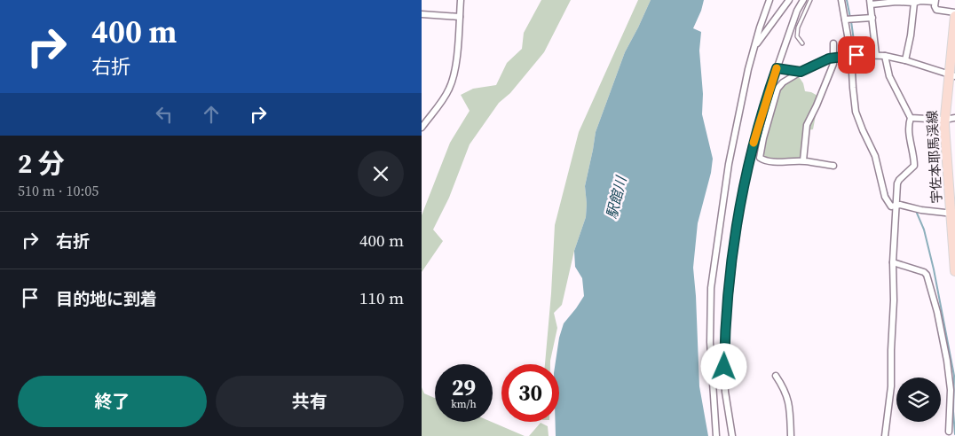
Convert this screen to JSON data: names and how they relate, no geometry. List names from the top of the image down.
{
  "streets": {
    "main road": ["宇佐本耶馬渓線"]
  },
  "water": ["駅館川"],
  "page": {
    "turn": ["400 m", "右折"],
    "heading": ["2 分", "510 m · 10:05"],
    "list": [
      {
        "name": "右折",
        "value": "400 m"
      },
      {
        "name": "目的地に到着",
        "value": "110 m"
      }
    ],
    "speed": "29 km/h",
    "limit": "30",
    "buttons": ["終了", "共有"]
  }
}
